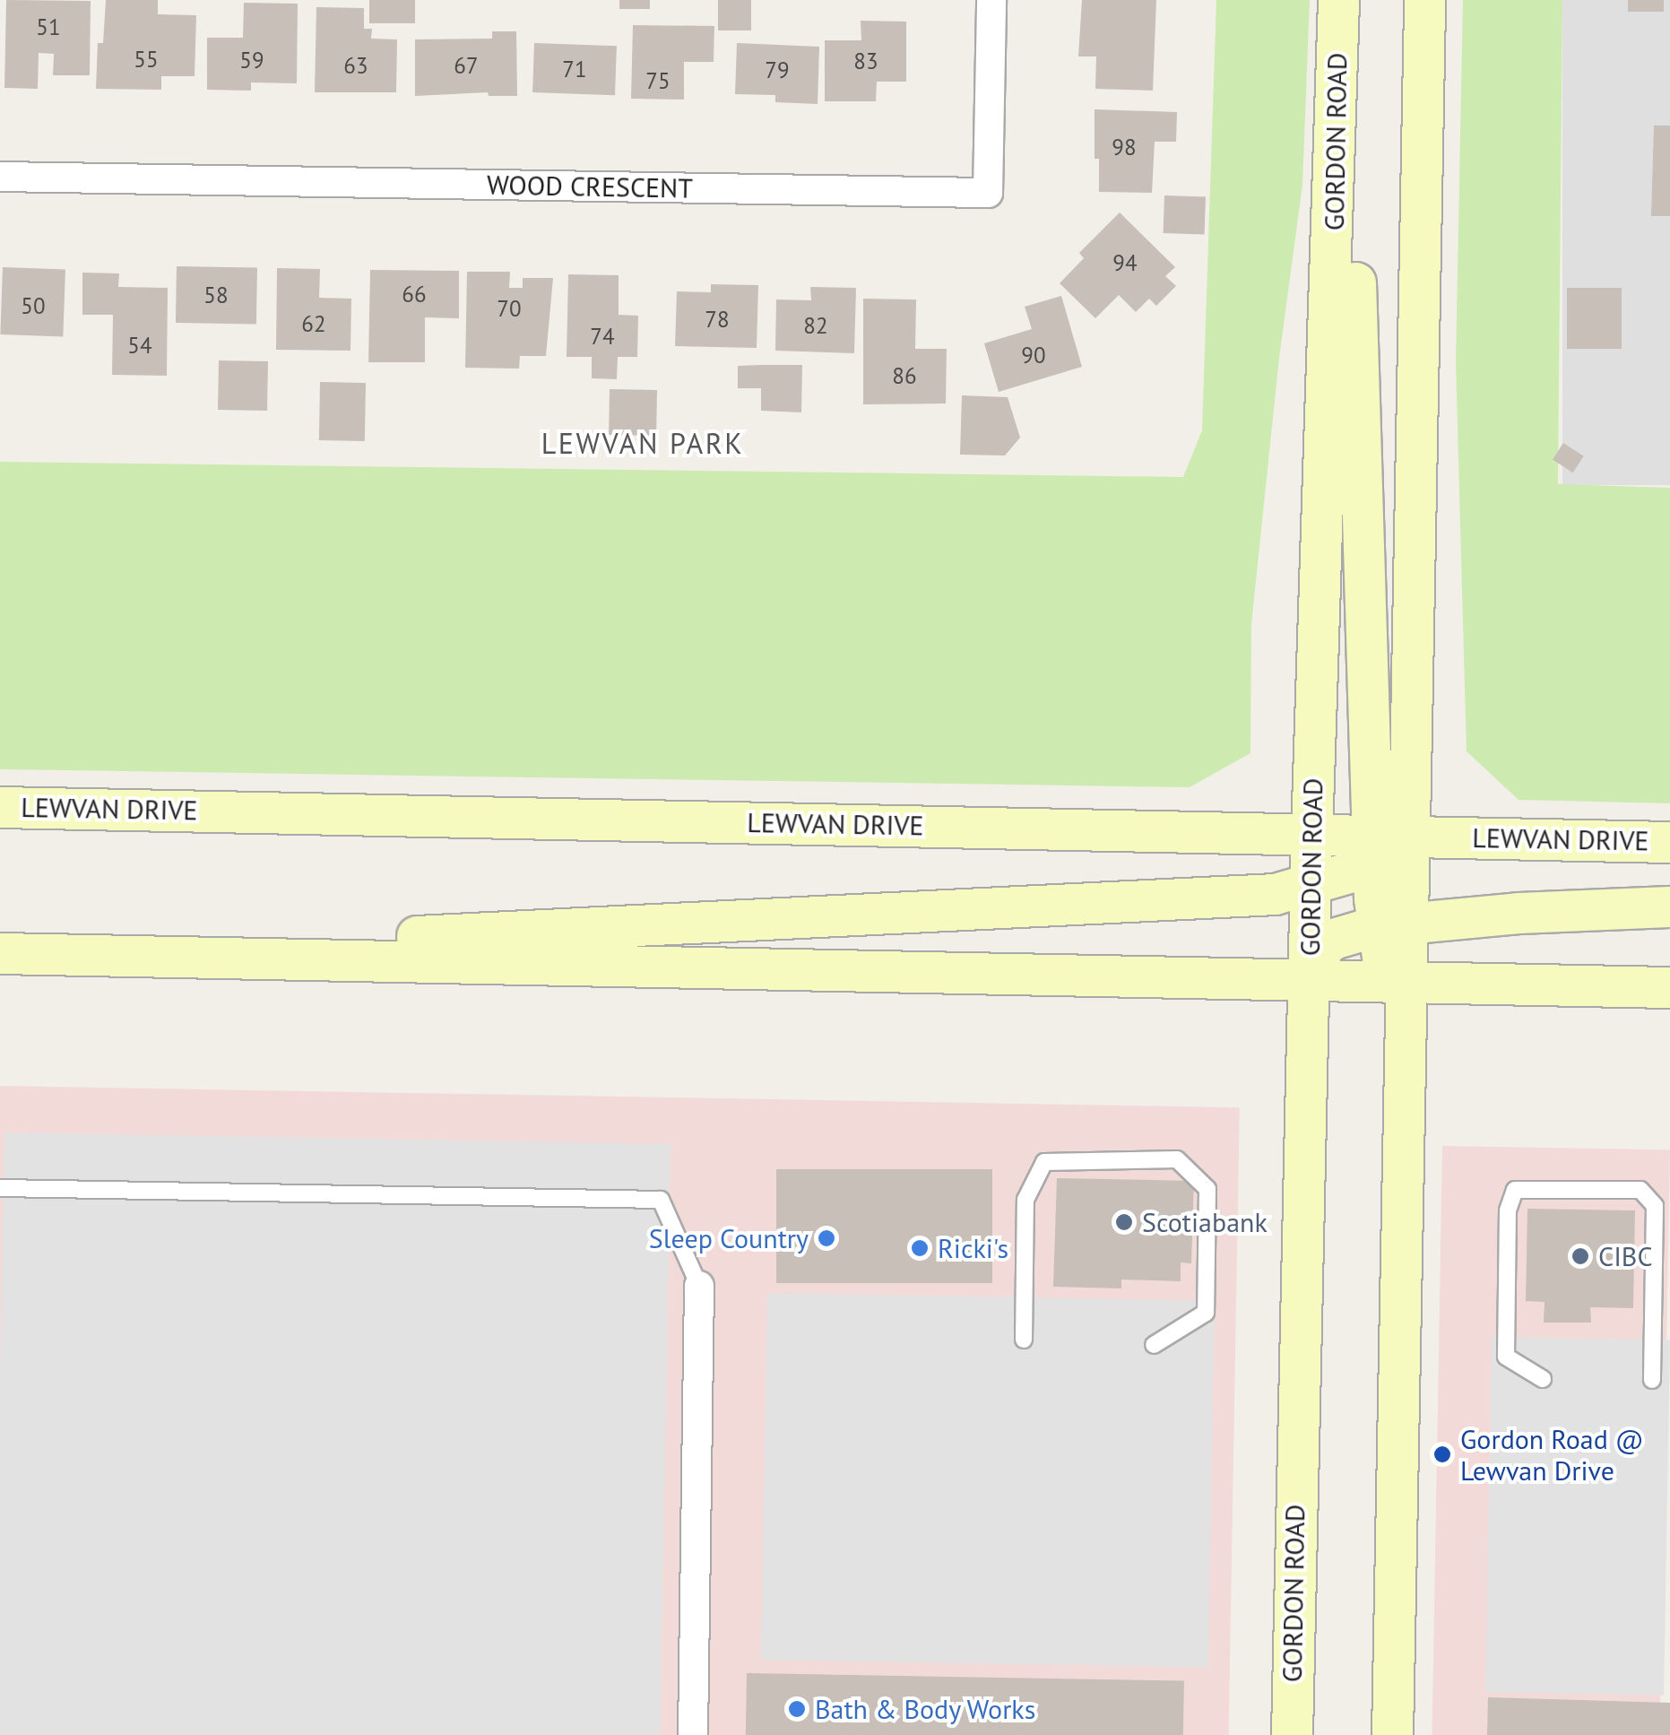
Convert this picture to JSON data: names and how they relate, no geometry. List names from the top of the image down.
{
  "streets": {
    "main road": ["GORDON ROAD", "LEWVAN DRIVE"],
    "street": ["WOOD CRESCENT"]
  },
  "crossings": [
    ["GORDON ROAD", "LEWVAN DRIVE"]
  ],
  "districts": ["LEWVAN PARK"],
  "places": [
    "Scotiabank",
    "Sleep Country",
    "Ricki's",
    "CIBC",
    "Gordon Road @ Lewvan Drive",
    "Bath & Body Works"
  ],
  "house_numbers": [
    "51",
    "55",
    "59",
    "83",
    "63",
    "67",
    "71",
    "79",
    "75",
    "98",
    "94",
    "66",
    "58",
    "50",
    "70",
    "78",
    "62",
    "82",
    "74",
    "54",
    "90",
    "86"
  ]
}
